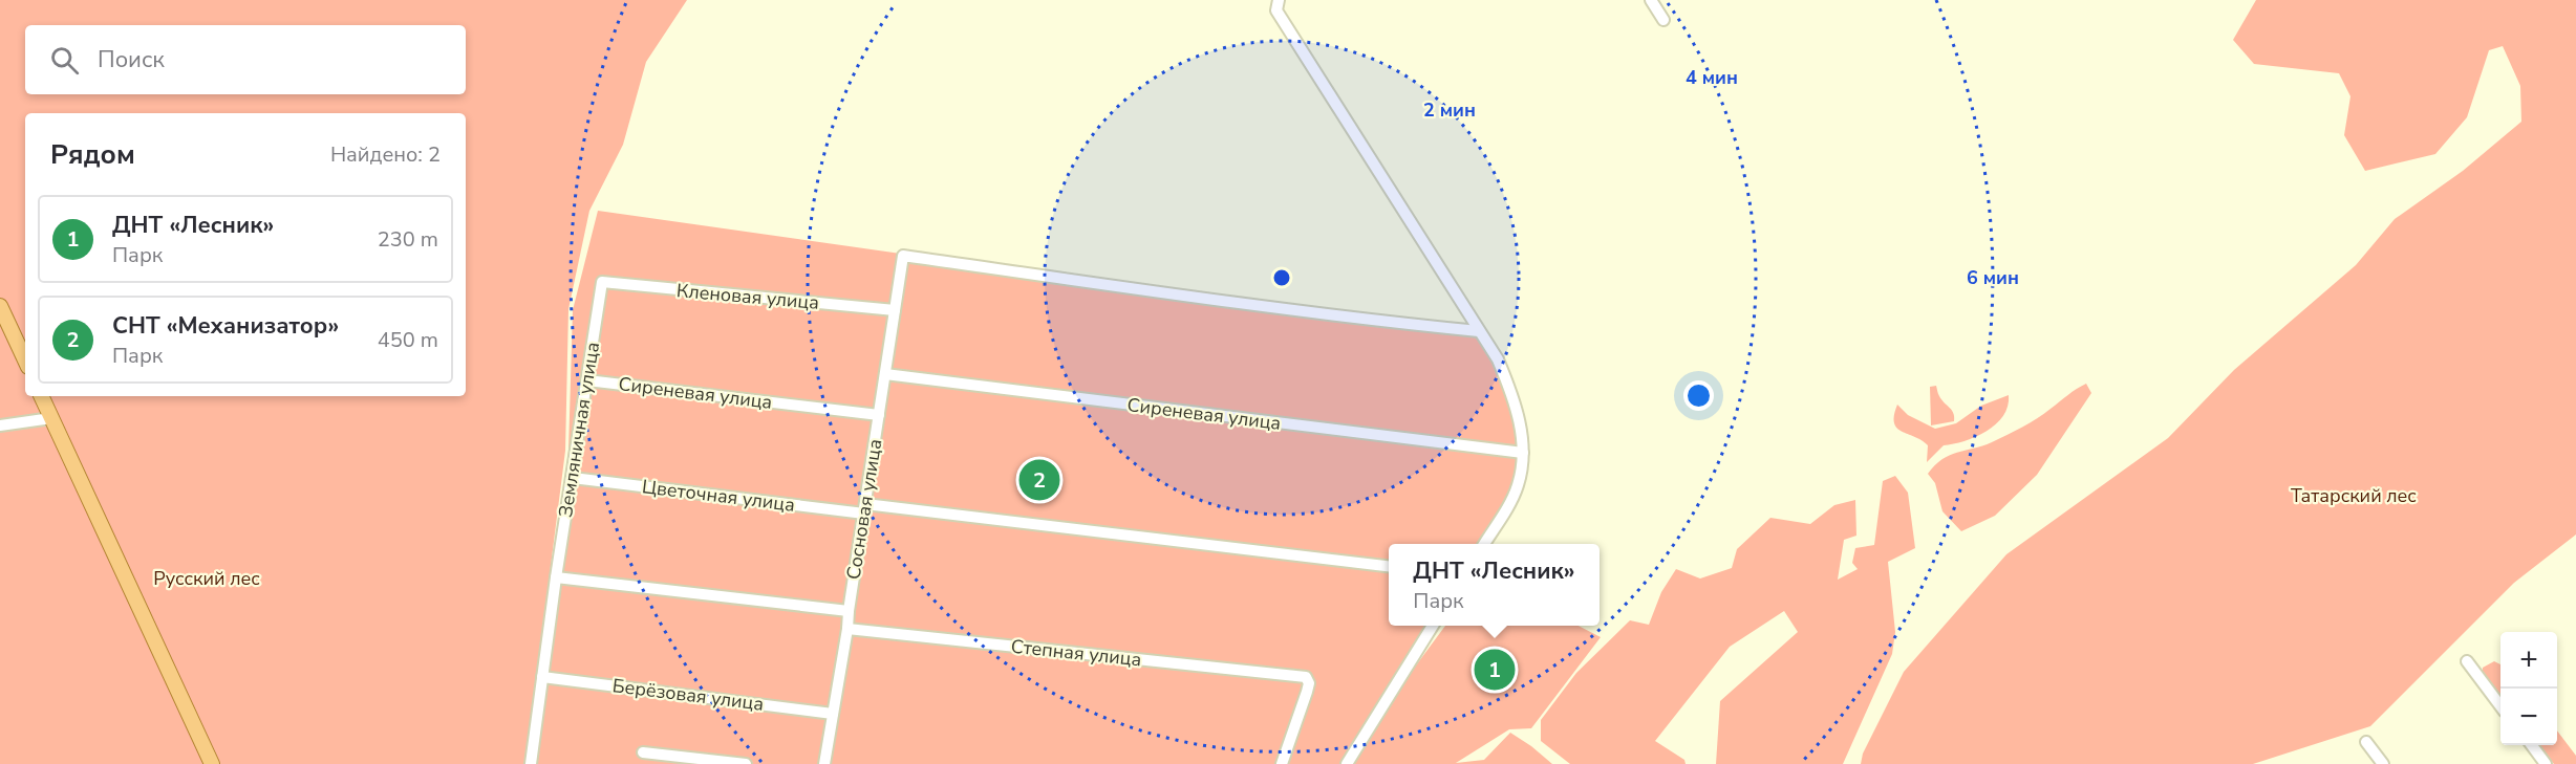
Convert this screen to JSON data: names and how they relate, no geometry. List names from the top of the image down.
{
  "streets": {
    "street": [
      "Кленовая улица",
      "Сиреневая улица",
      "Земляничная улица",
      "Цветочная улица",
      "Сосновая улица",
      "Степная улица",
      "Берёзовая улица"
    ]
  },
  "crossings": [
    ["Кленовая улица", "Земляничная улица"],
    ["Кленовая улица", "Сосновая улица"],
    ["Сиреневая улица", "Земляничная улица"],
    ["Сиреневая улица", "Сосновая улица"],
    ["Земляничная улица", "Цветочная улица"],
    ["Земляничная улица", "Берёзовая улица"],
    ["Цветочная улица", "Сосновая улица"],
    ["Сосновая улица", "Степная улица"],
    ["Сосновая улица", "Берёзовая улица"]
  ],
  "parks": ["Татарский лес", "Русский лес"],
  "page": {
    "search": "Поиск",
    "heading": ["Рядом", "Найдено: 2"],
    "list": [
      {
        "mark": "1",
        "name": "ДНТ «Лесник»",
        "note": "Парк",
        "value": "230 m"
      },
      {
        "mark": "2",
        "name": "СНТ «Механизатор»",
        "note": "Парк",
        "value": "450 m"
      }
    ],
    "pins": ["2", "1"],
    "popup": ["ДНТ «Лесник»", "Парк"],
    "map_buttons": ["+", "−"]
  },
  "rings": ["4 мин", "2 мин", "6 мин"]
}
